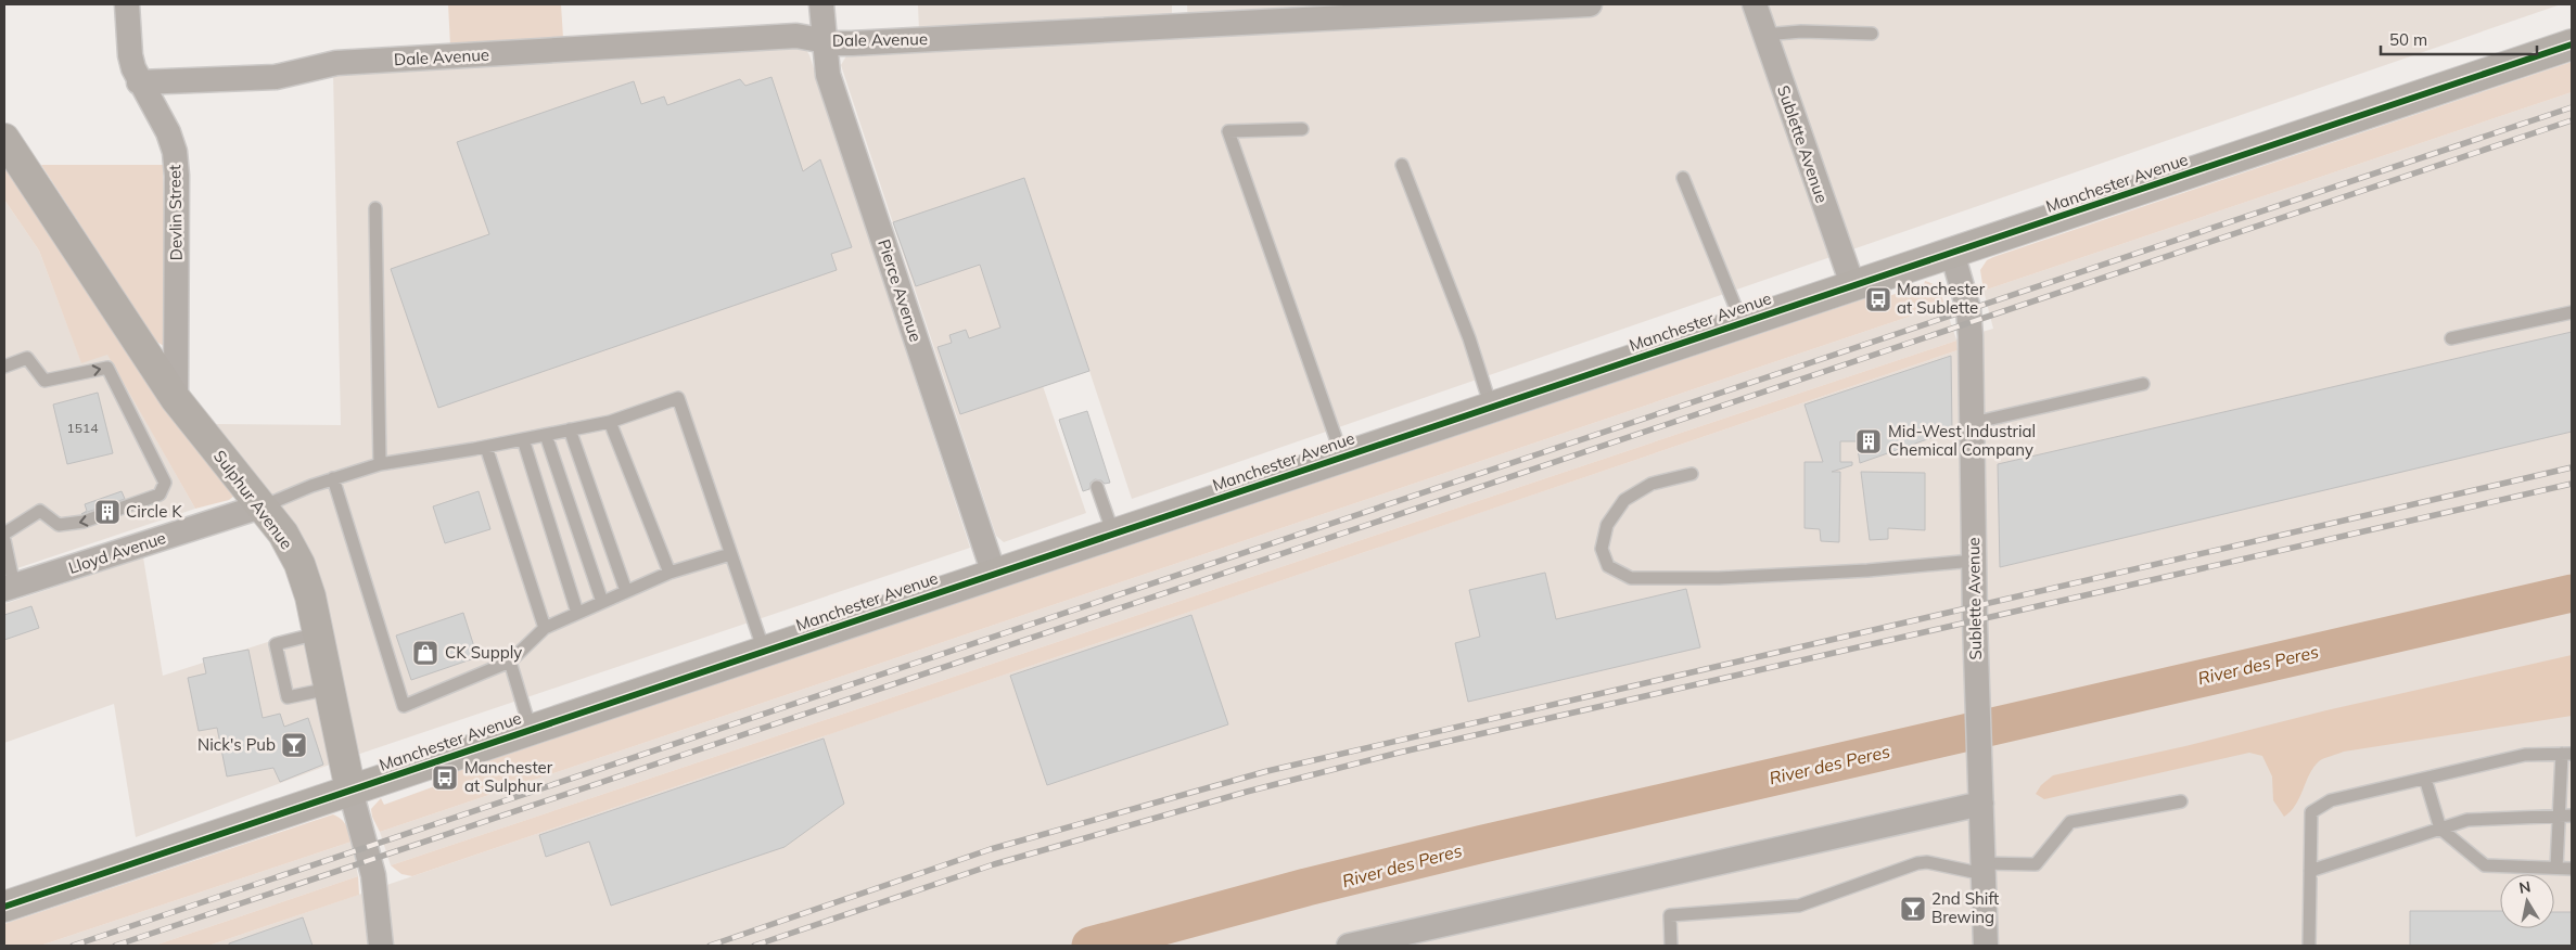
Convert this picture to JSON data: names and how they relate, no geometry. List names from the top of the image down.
{
  "streets": {
    "main road": ["Manchester Avenue", "Sulphur Avenue"],
    "street": [
      "Dale Avenue",
      "Sublette Avenue",
      "Devlin Street",
      "Pierce Avenue",
      "Lloyd Avenue"
    ]
  },
  "crossings": [
    ["Dale Avenue", "Devlin Street"],
    ["Dale Avenue", "Pierce Avenue"],
    ["Sublette Avenue", "Manchester Avenue"],
    ["Manchester Avenue", "Pierce Avenue"],
    ["Manchester Avenue", "Sulphur Avenue"],
    ["Devlin Street", "Sulphur Avenue"],
    ["Sulphur Avenue", "Lloyd Avenue"]
  ],
  "water": ["River des Peres"],
  "places": {
    "bus stop": ["Manchester at Sublette", "Manchester at Sulphur"],
    "building": ["Mid-West Industrial Chemical Company", "Circle K"],
    "shop": ["CK Supply"],
    "bar": ["Nick's Pub", "2nd Shift Brewing"]
  },
  "house_numbers": ["1514"],
  "scale_bar": "50 m",
  "north": "top"
}
